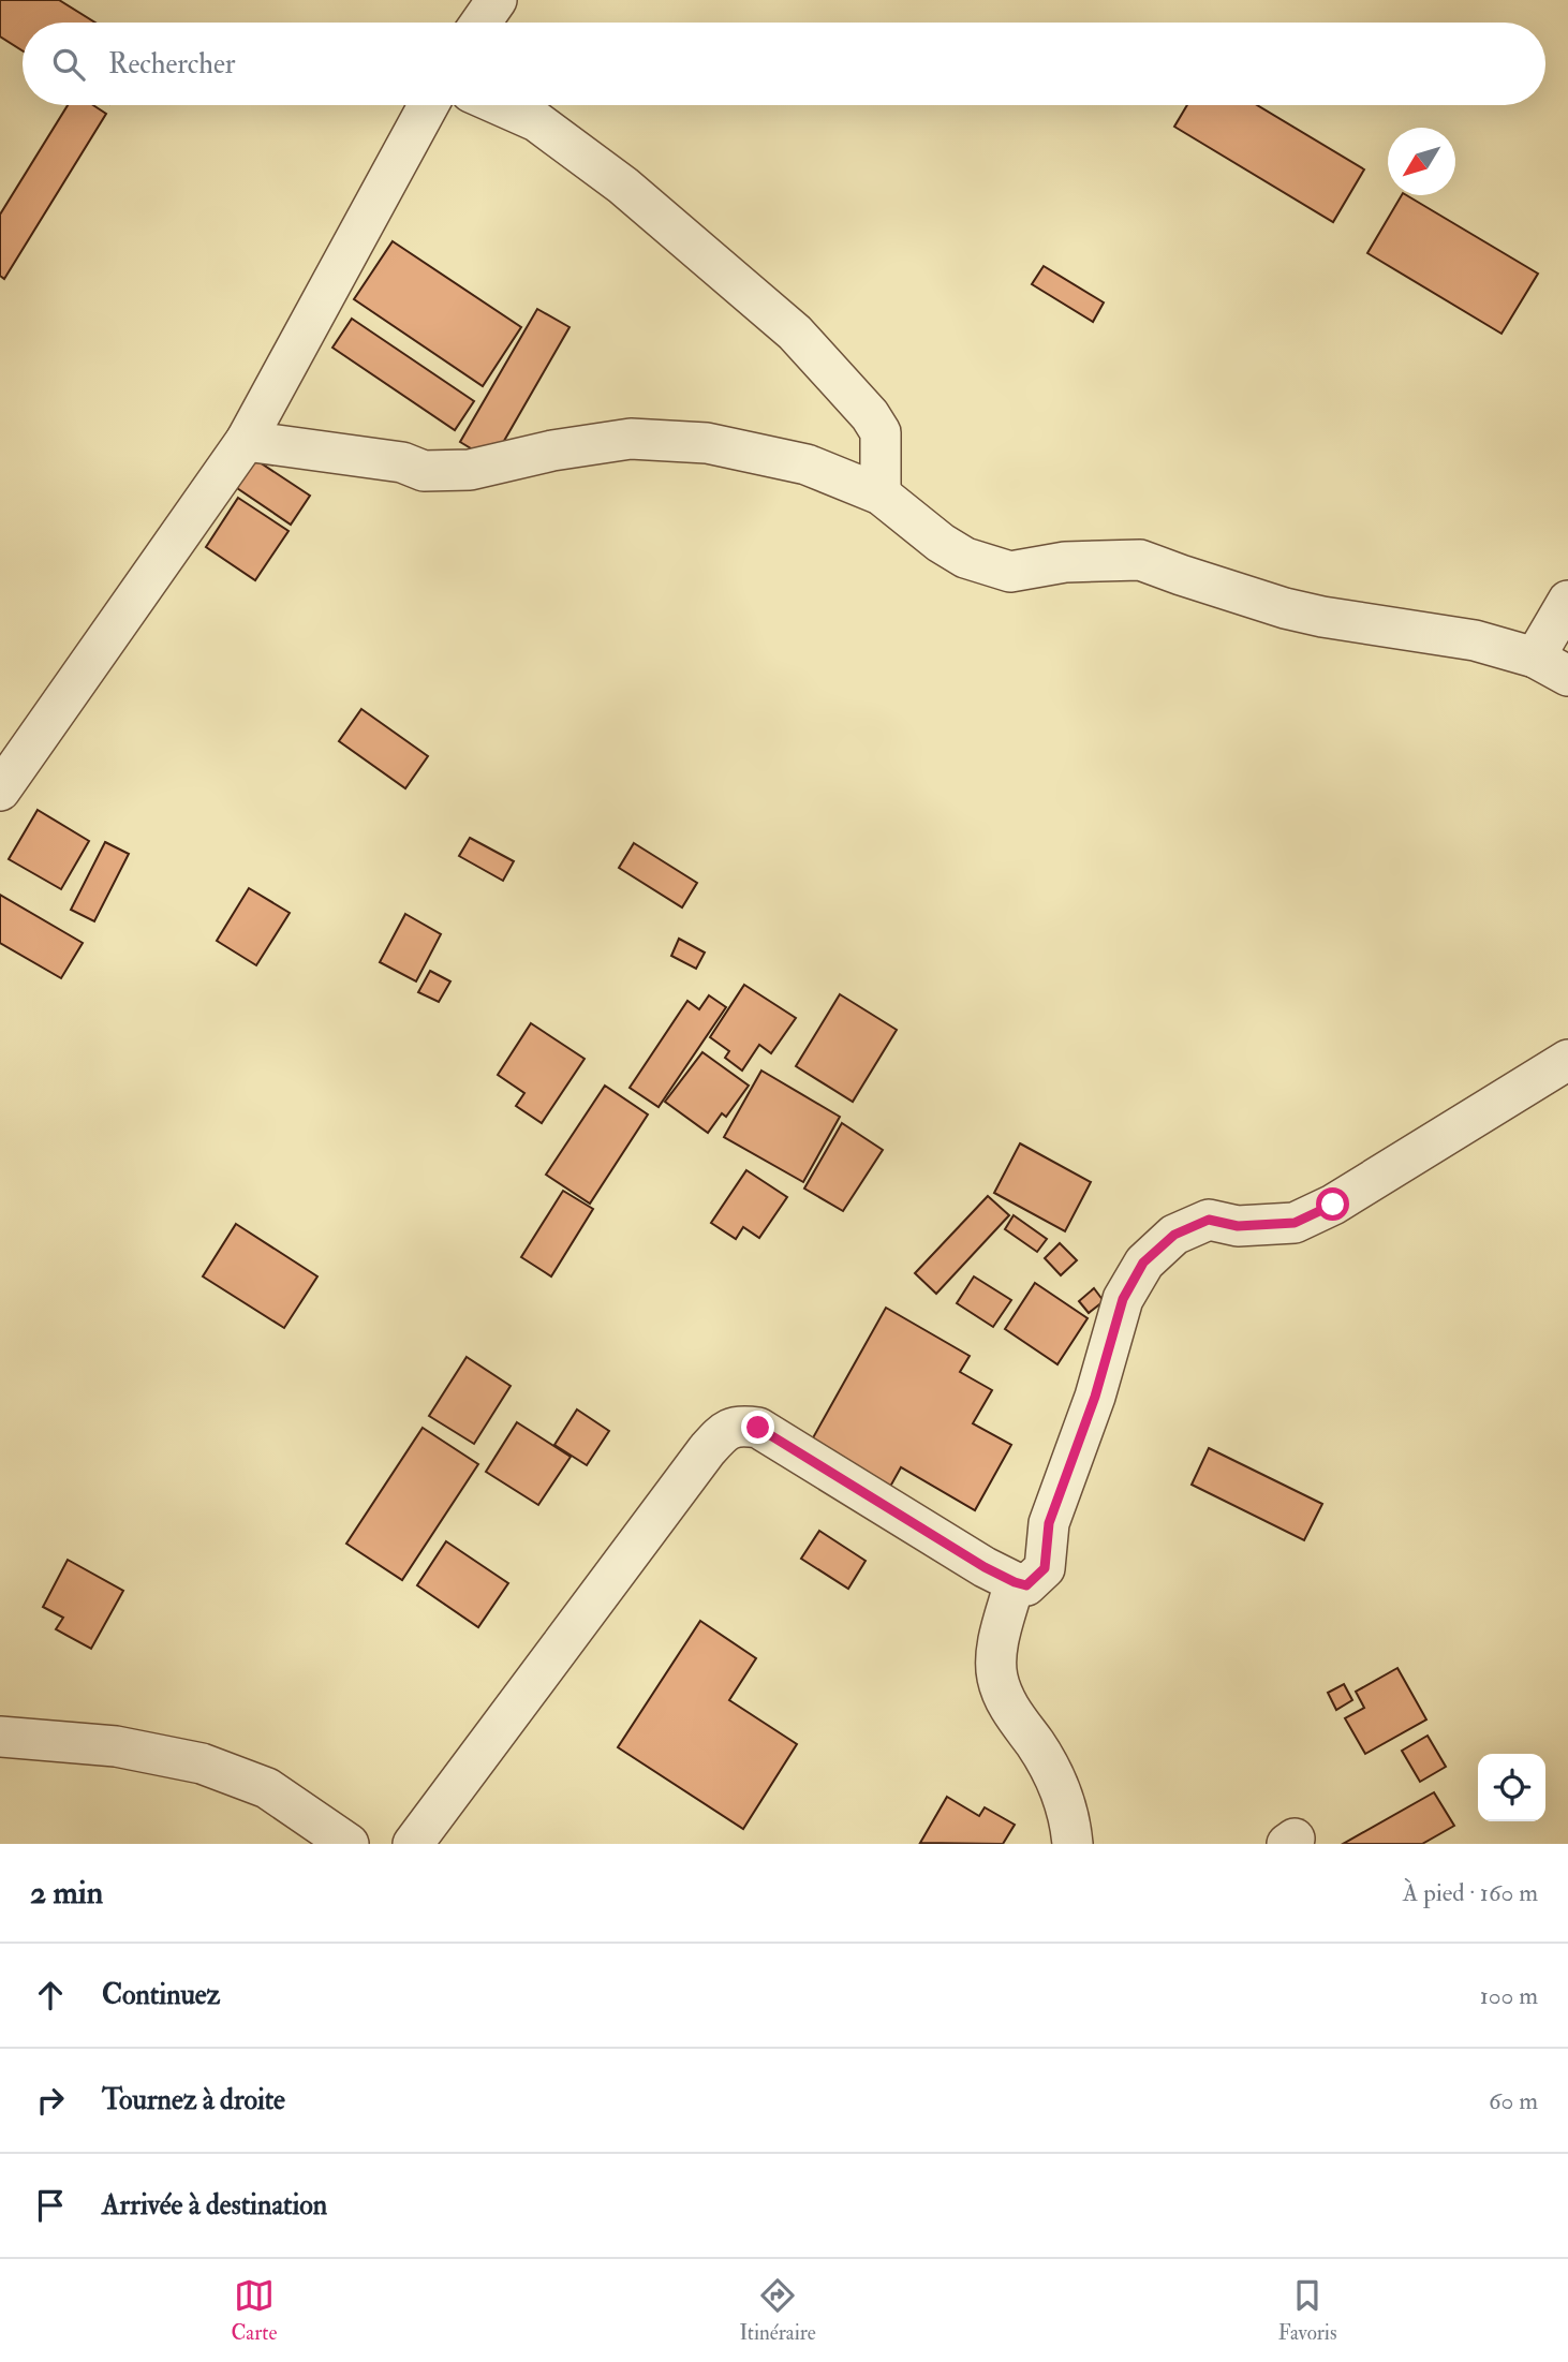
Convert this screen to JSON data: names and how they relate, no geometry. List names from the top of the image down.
{
  "north": "bottom left",
  "page": {
    "search": "Rechercher",
    "heading": ["2 min", "À pied · 160 m"],
    "list": [
      ["Continuez", "100 m"],
      ["Tournez à droite", "60 m"],
      "Arrivée à destination"
    ],
    "nav": ["Carte", "Itinéraire", "Favoris"]
  }
}
